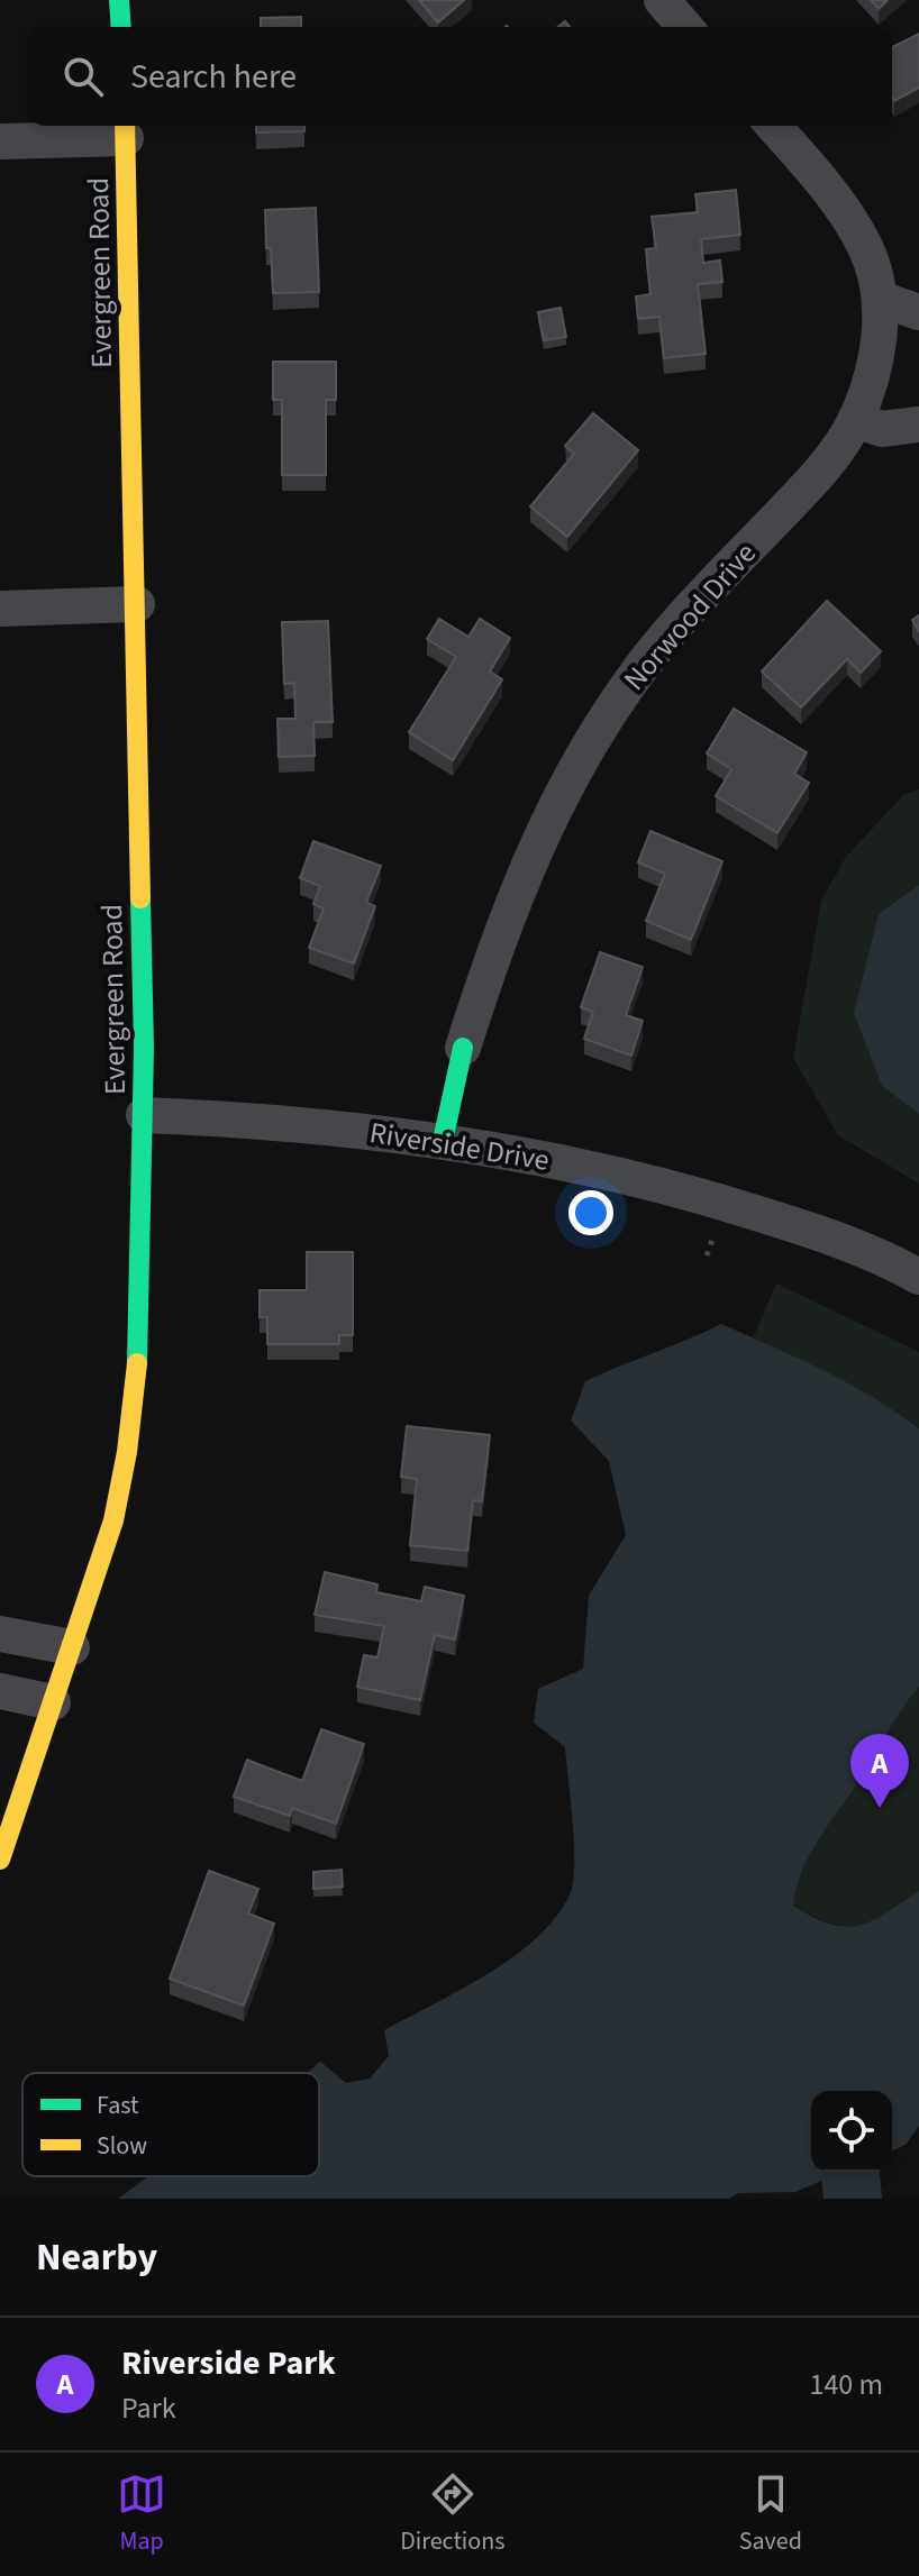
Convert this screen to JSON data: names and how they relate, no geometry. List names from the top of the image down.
{
  "streets": {
    "street": ["Evergreen Road", "Norwood Drive", "Riverside Drive"]
  },
  "crossings": [
    ["Evergreen Road", "Riverside Drive"],
    ["Norwood Drive", "Riverside Drive"]
  ],
  "legend": ["Fast", "Slow"],
  "page": {
    "search": "Search here",
    "pins": "A",
    "heading": "Nearby",
    "list": [
      {
        "mark": "A",
        "name": "Riverside Park",
        "note": "Park",
        "value": "140 m"
      }
    ],
    "nav": ["Map", "Directions", "Saved"]
  }
}
